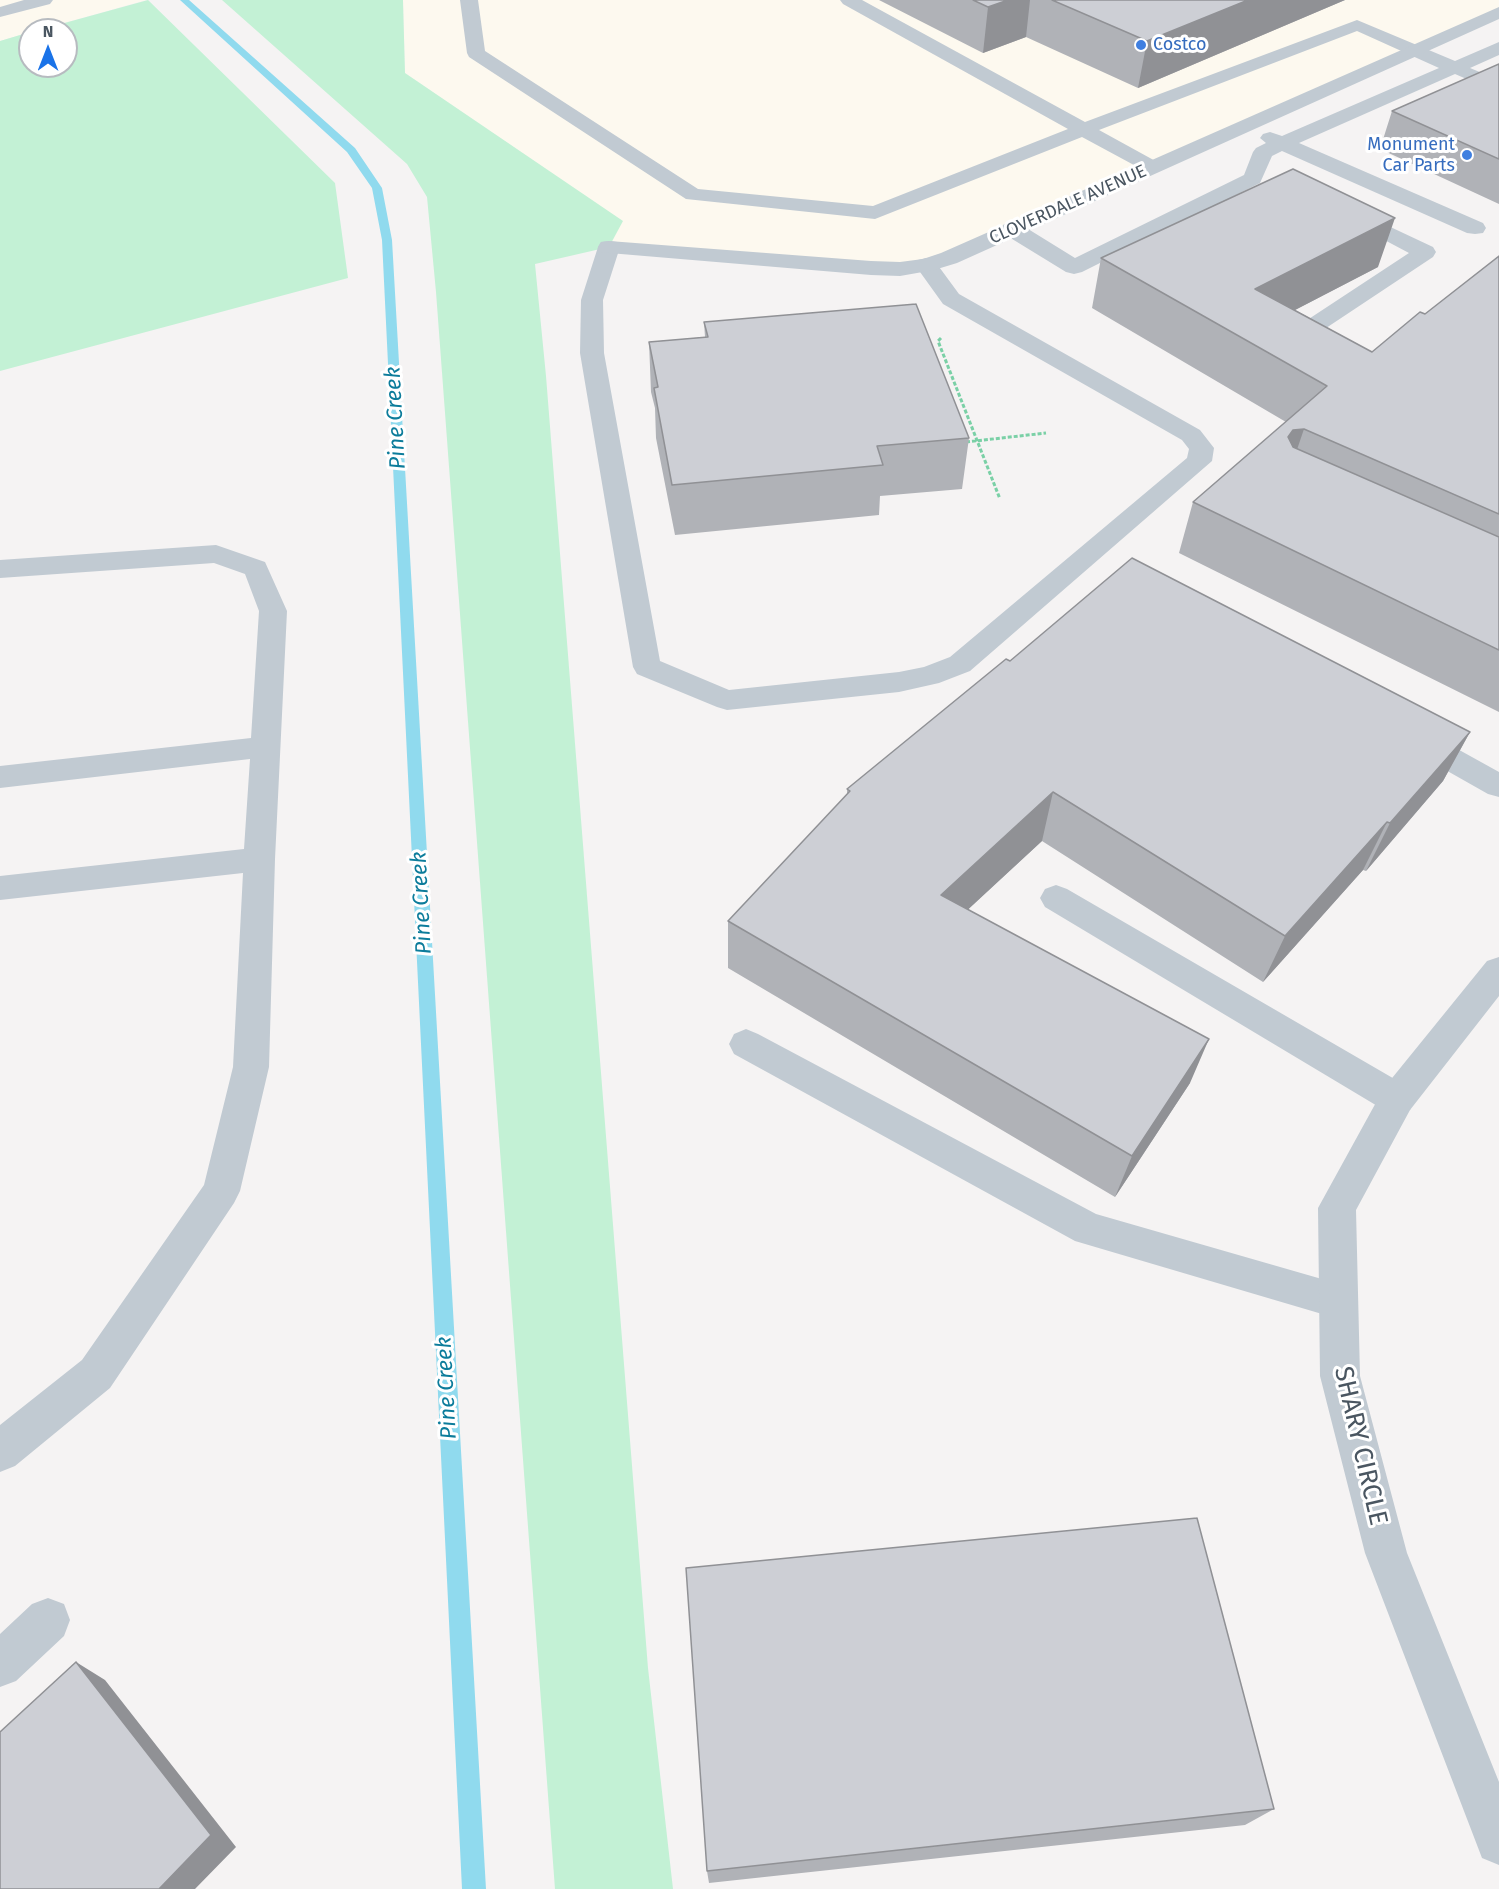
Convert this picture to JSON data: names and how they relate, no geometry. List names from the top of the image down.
{
  "streets": {
    "street": ["CLOVERDALE AVENUE", "SHARY CIRCLE"]
  },
  "water": ["Pine Creek"],
  "places": ["Costco", "Monument Car Parts"],
  "north": "top"
}
